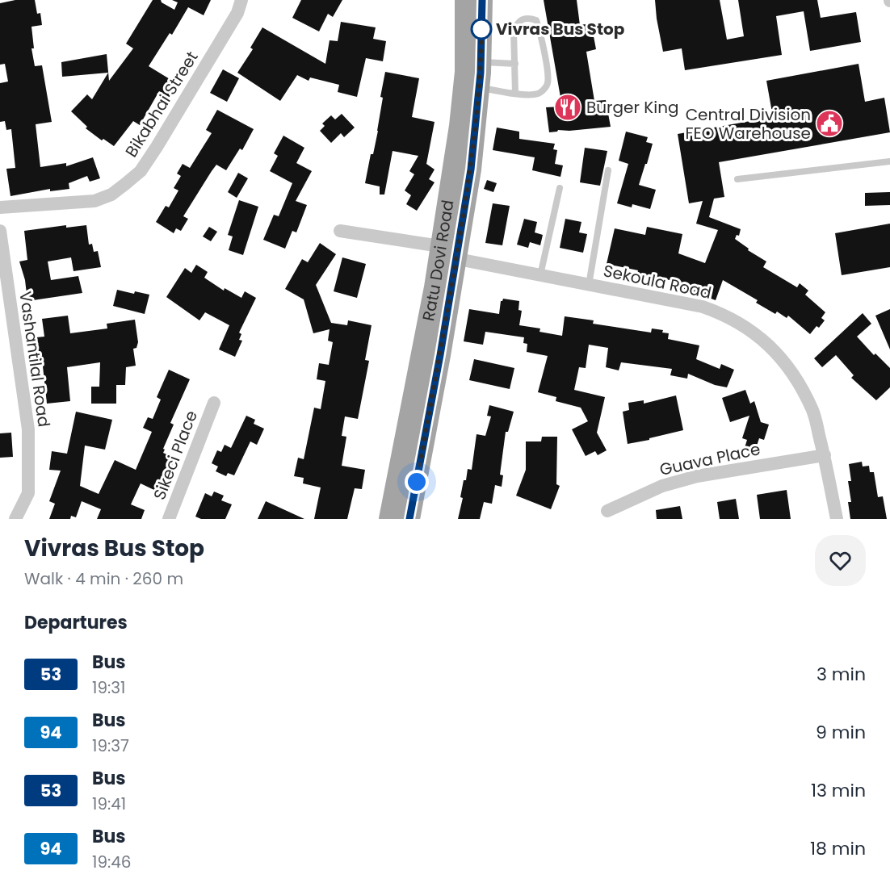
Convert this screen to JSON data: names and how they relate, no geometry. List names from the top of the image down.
{
  "streets": {
    "main road": ["Ratu Dovi Road"],
    "street": [
      "Bikabhai Street",
      "Sekoula Road",
      "Vashantilal Road",
      "Sikeci Place",
      "Guava Place"
    ]
  },
  "crossings": [
    ["Ratu Dovi Road", "Sekoula Road"],
    ["Sekoula Road", "Guava Place"]
  ],
  "places": {
    "other": ["Vivras Bus Stop"],
    "restaurant": ["Burger King"],
    "public building": ["Central Division FEO Warehouse"]
  },
  "lines": ["bus line 53"],
  "page": {
    "heading": [
      ["Vivras Bus Stop", "Walk · 4 min · 260 m"],
      "Departures"
    ],
    "list": [
      {
        "mark": "53",
        "name": "Bus",
        "note": "19:31",
        "value": "3 min"
      },
      {
        "mark": "94",
        "name": "Bus",
        "note": "19:37",
        "value": "9 min"
      },
      {
        "mark": "53",
        "name": "Bus",
        "note": "19:41",
        "value": "13 min"
      },
      {
        "mark": "94",
        "name": "Bus",
        "note": "19:46",
        "value": "18 min"
      }
    ]
  }
}
